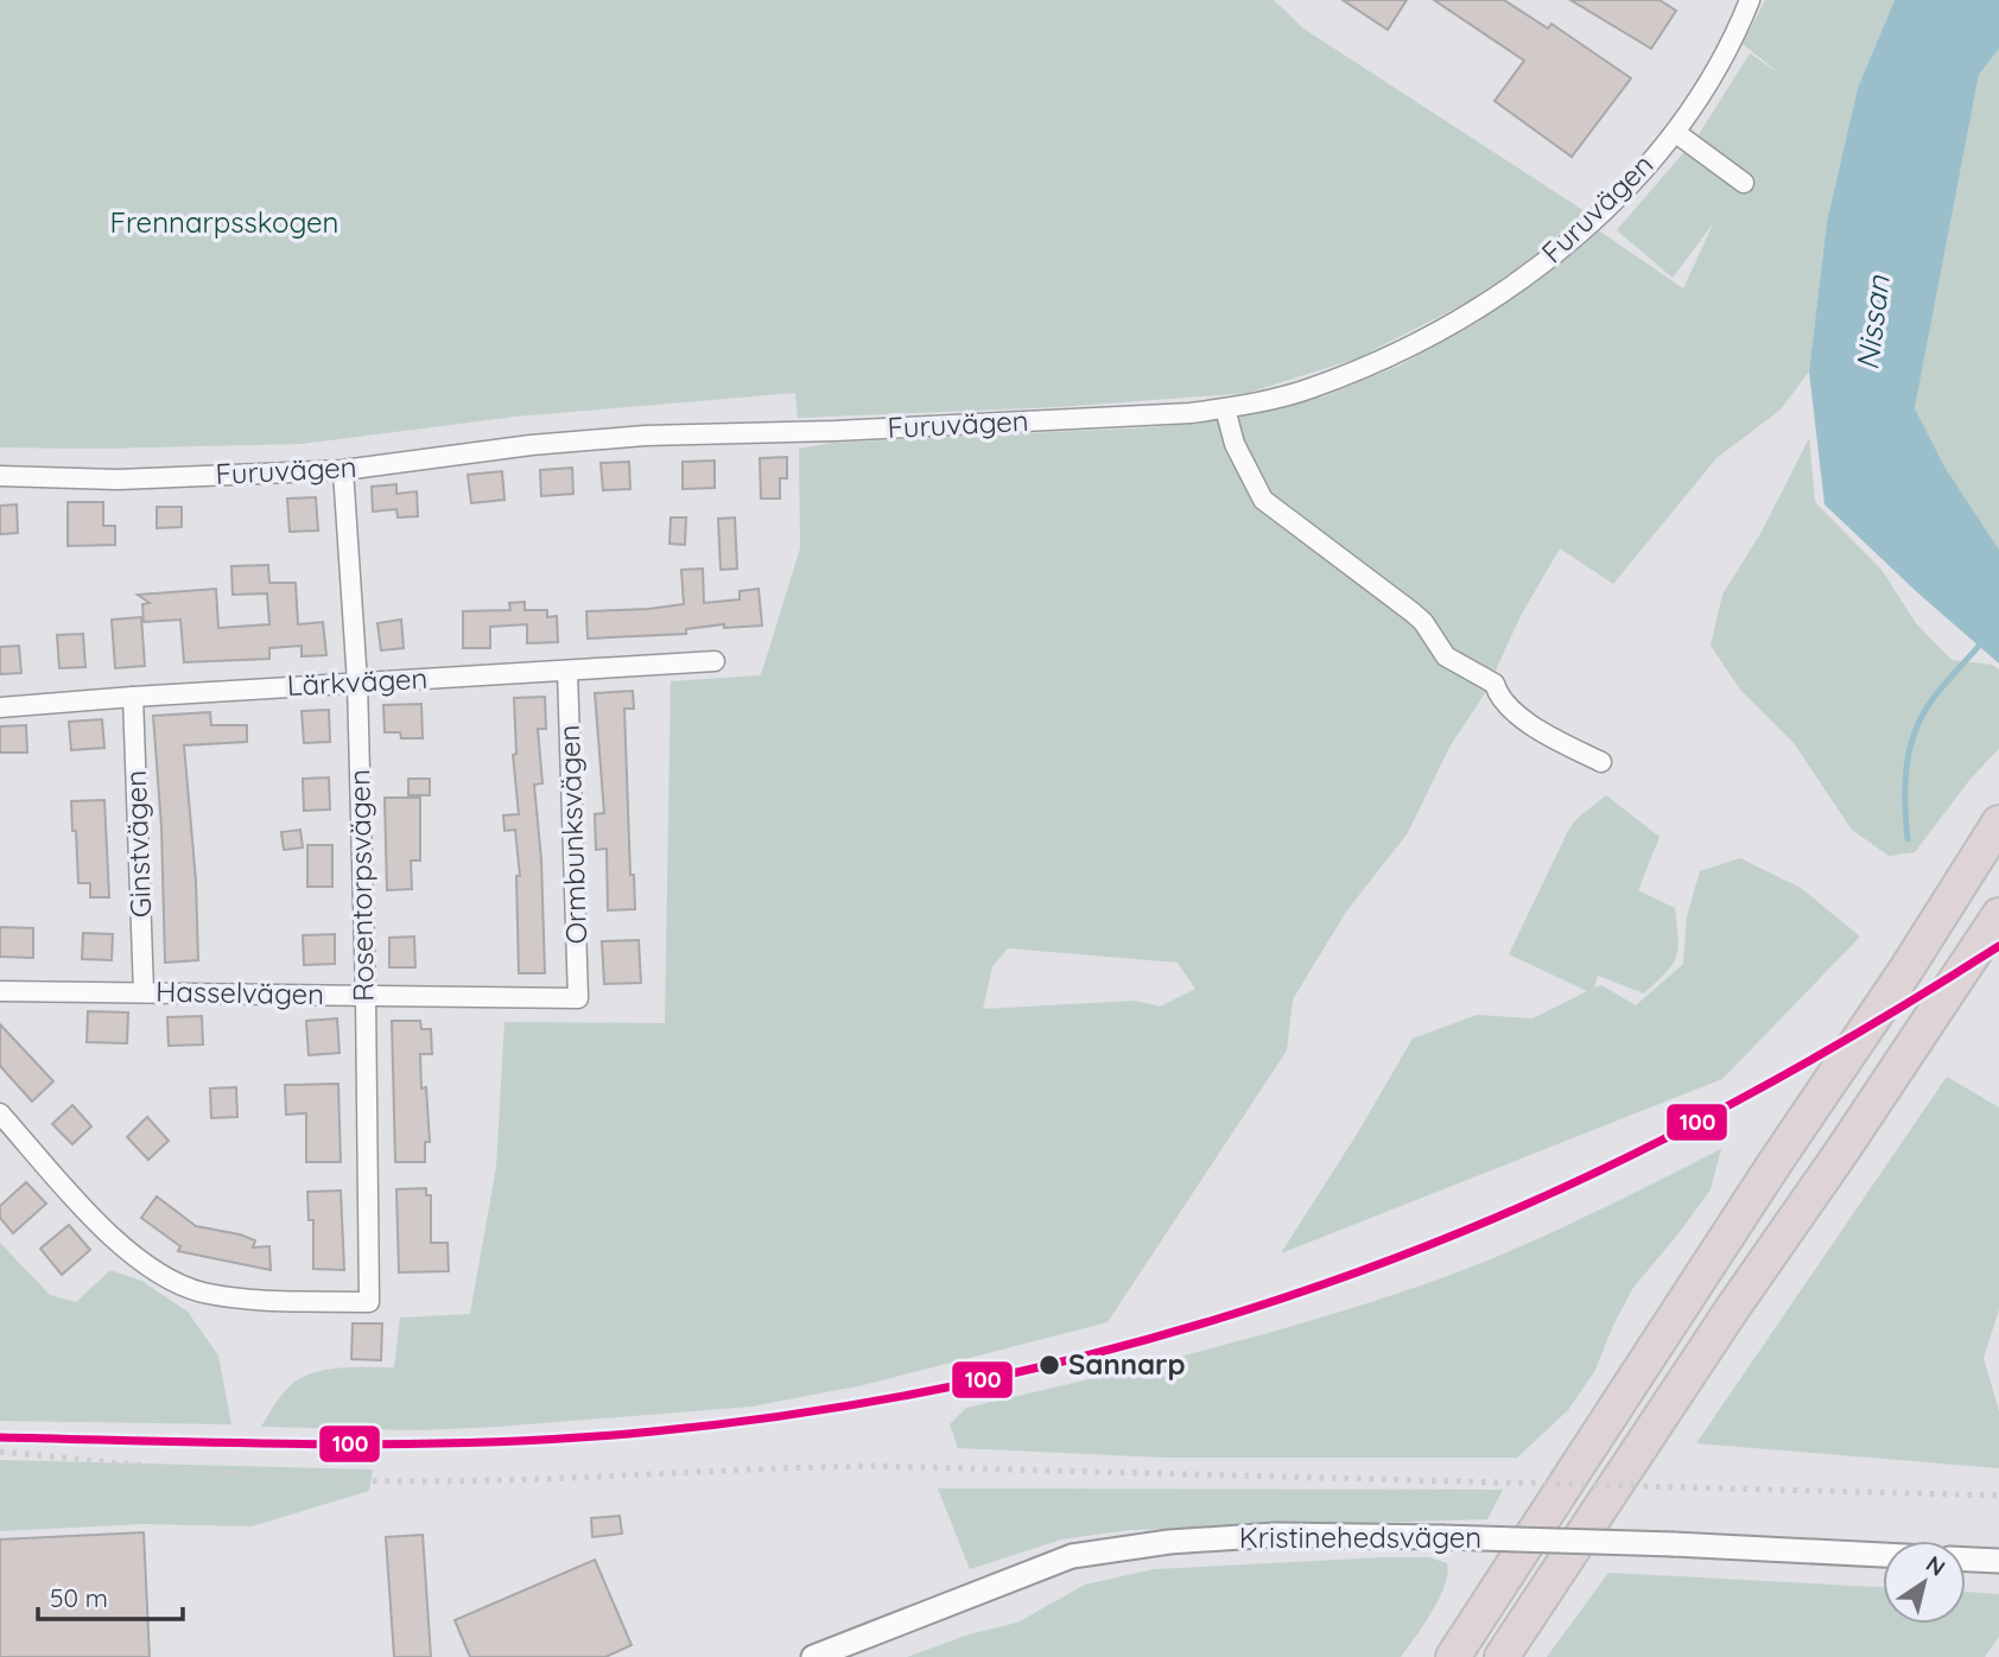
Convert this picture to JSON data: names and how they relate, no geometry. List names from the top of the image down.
{
  "streets": {
    "street": [
      "Furuvägen",
      "Lärkvägen",
      "Ormbunksvägen",
      "Ginstvägen",
      "Rosentorpsvägen",
      "Hasselvägen",
      "Kristinehedsvägen"
    ]
  },
  "crossings": [
    ["Furuvägen", "Rosentorpsvägen"],
    ["Lärkvägen", "Ormbunksvägen"],
    ["Lärkvägen", "Ginstvägen"],
    ["Lärkvägen", "Rosentorpsvägen"],
    ["Ormbunksvägen", "Hasselvägen"],
    ["Ginstvägen", "Hasselvägen"],
    ["Rosentorpsvägen", "Hasselvägen"]
  ],
  "water": ["Nissan"],
  "parks": ["Frennarpsskogen"],
  "places": ["Sannarp"],
  "lines": ["transit line 100"],
  "scale_bar": "50 m",
  "north": "top right"
}
